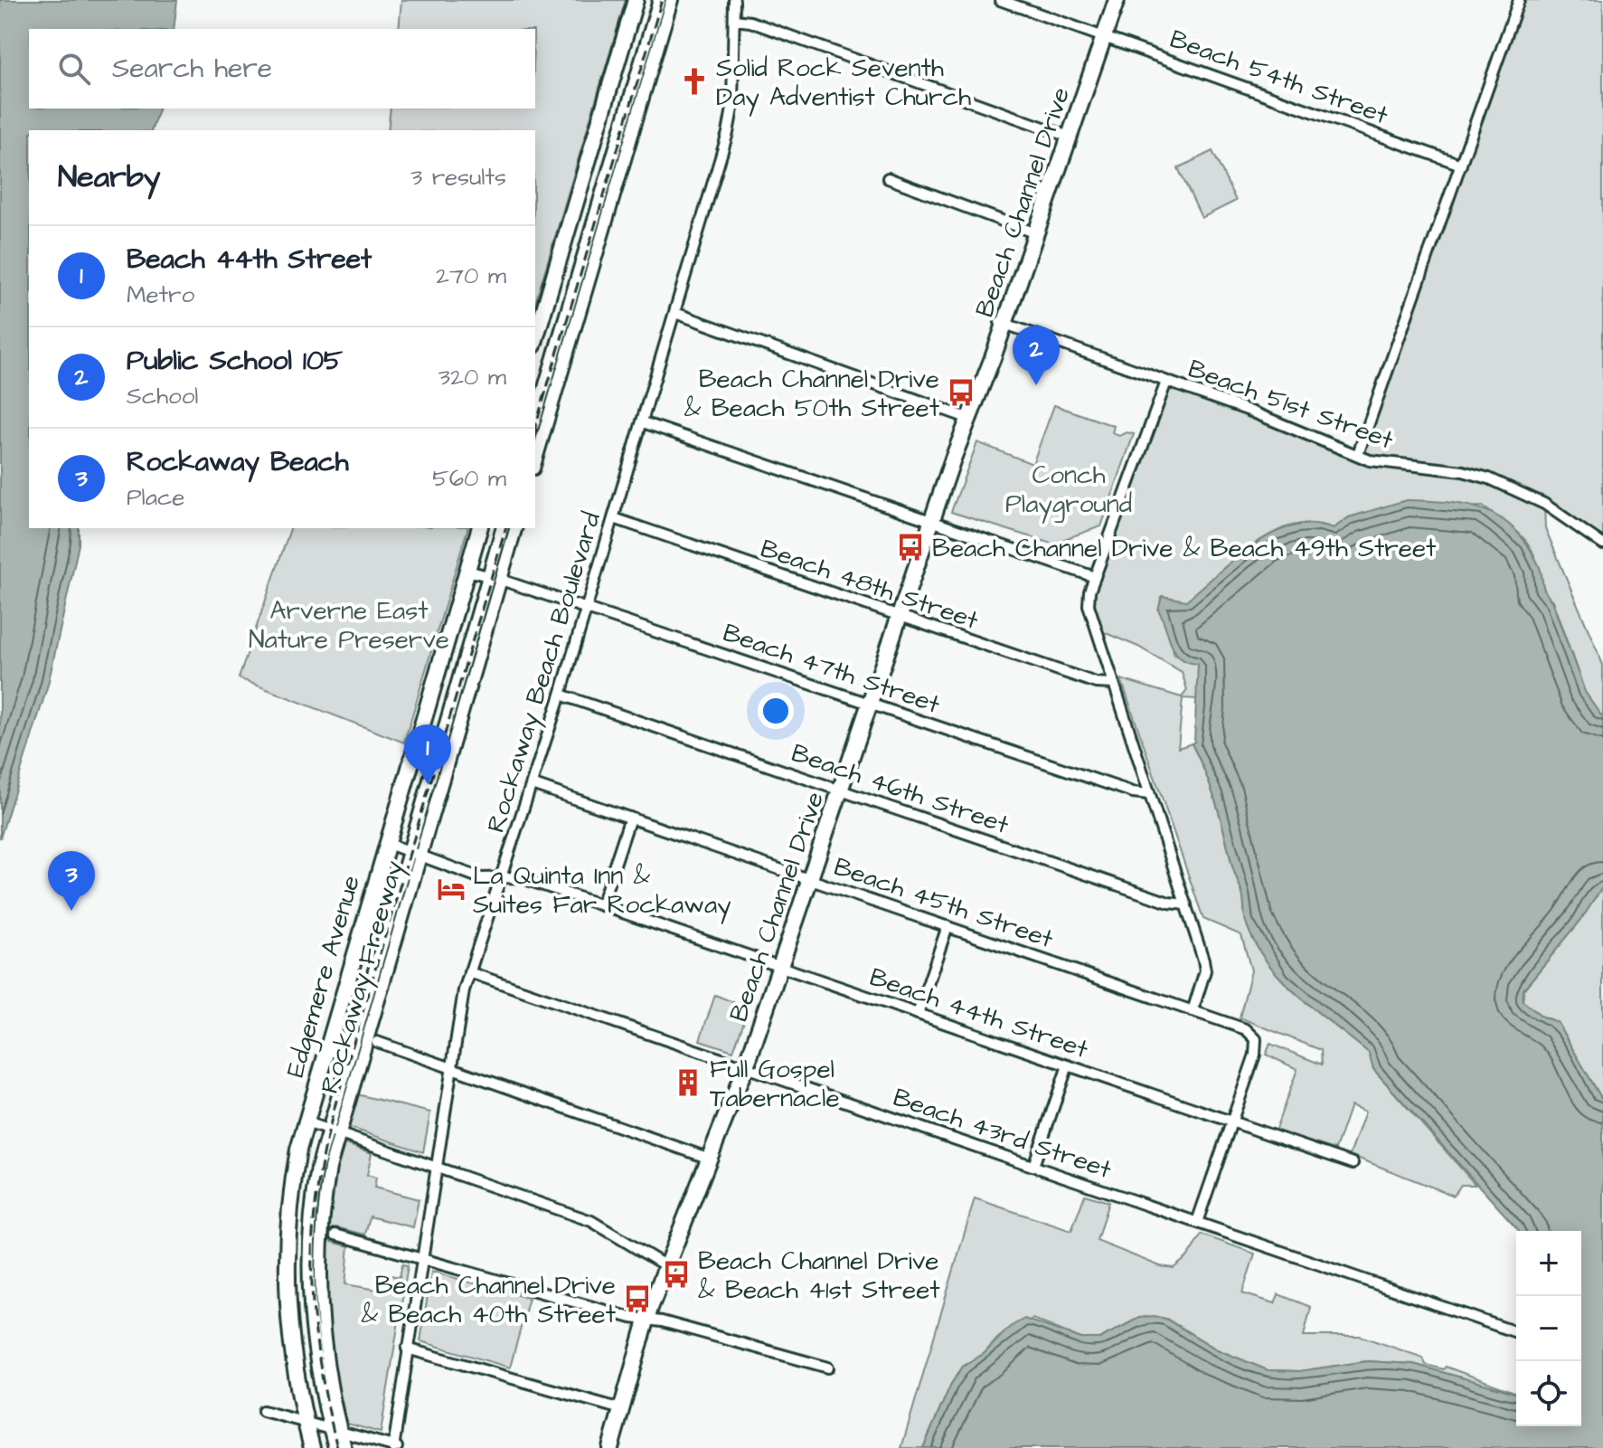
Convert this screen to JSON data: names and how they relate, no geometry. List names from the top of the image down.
{
  "streets": {
    "main road": ["Beach Channel Drive", "Edgemere Avenue"],
    "street": [
      "Beach 54th Street",
      "Beach 51st Street",
      "Beach 48th Street",
      "Beach 47th Street",
      "Rockaway Beach Boulevard",
      "Beach 46th Street",
      "Beach 45th Street",
      "Rockaway Freeway",
      "Beach 44th Street",
      "Beach 43rd Street"
    ]
  },
  "crossings": [
    ["Beach 54th Street", "Beach Channel Drive"],
    ["Beach Channel Drive", "Beach 51st Street"],
    ["Beach Channel Drive", "Beach 48th Street"],
    ["Beach Channel Drive", "Beach 47th Street"],
    ["Beach Channel Drive", "Beach 46th Street"],
    ["Beach Channel Drive", "Beach 45th Street"],
    ["Beach Channel Drive", "Beach 44th Street"],
    ["Beach Channel Drive", "Beach 43rd Street"],
    ["Beach 48th Street", "Rockaway Beach Boulevard"],
    ["Beach 47th Street", "Rockaway Beach Boulevard"],
    ["Beach 47th Street", "Rockaway Freeway"],
    ["Rockaway Beach Boulevard", "Beach 46th Street"],
    ["Rockaway Beach Boulevard", "Beach 45th Street"],
    ["Rockaway Beach Boulevard", "Beach 44th Street"],
    ["Rockaway Beach Boulevard", "Beach 43rd Street"],
    ["Beach 45th Street", "Beach 44th Street"],
    ["Edgemere Avenue", "Beach 44th Street"],
    ["Rockaway Freeway", "Beach 44th Street"]
  ],
  "parks": ["Conch Playground", "Arverne East Nature Preserve"],
  "places": {
    "church": ["Solid Rock Seventh Day Adventist Church"],
    "bus stop": [
      "Beach Channel Drive & Beach 50th Street",
      "Beach Channel Drive & Beach 49th Street",
      "Beach Channel Drive & Beach 41st Street",
      "Beach Channel Drive & Beach 40th Street"
    ],
    "hotel": ["La Quinta Inn & Suites Far Rockaway"],
    "building": ["Full Gospel Tabernacle"]
  },
  "page": {
    "search": "Search here",
    "heading": ["Nearby", "3 results"],
    "list": [
      {
        "mark": "1",
        "name": "Beach 44th Street",
        "note": "Metro",
        "value": "270 m"
      },
      {
        "mark": "2",
        "name": "Public School 105",
        "note": "School",
        "value": "320 m"
      },
      {
        "mark": "3",
        "name": "Rockaway Beach",
        "note": "Place",
        "value": "560 m"
      }
    ],
    "pins": ["2", "1", "3"],
    "map_buttons": ["+", "−"]
  }
}
